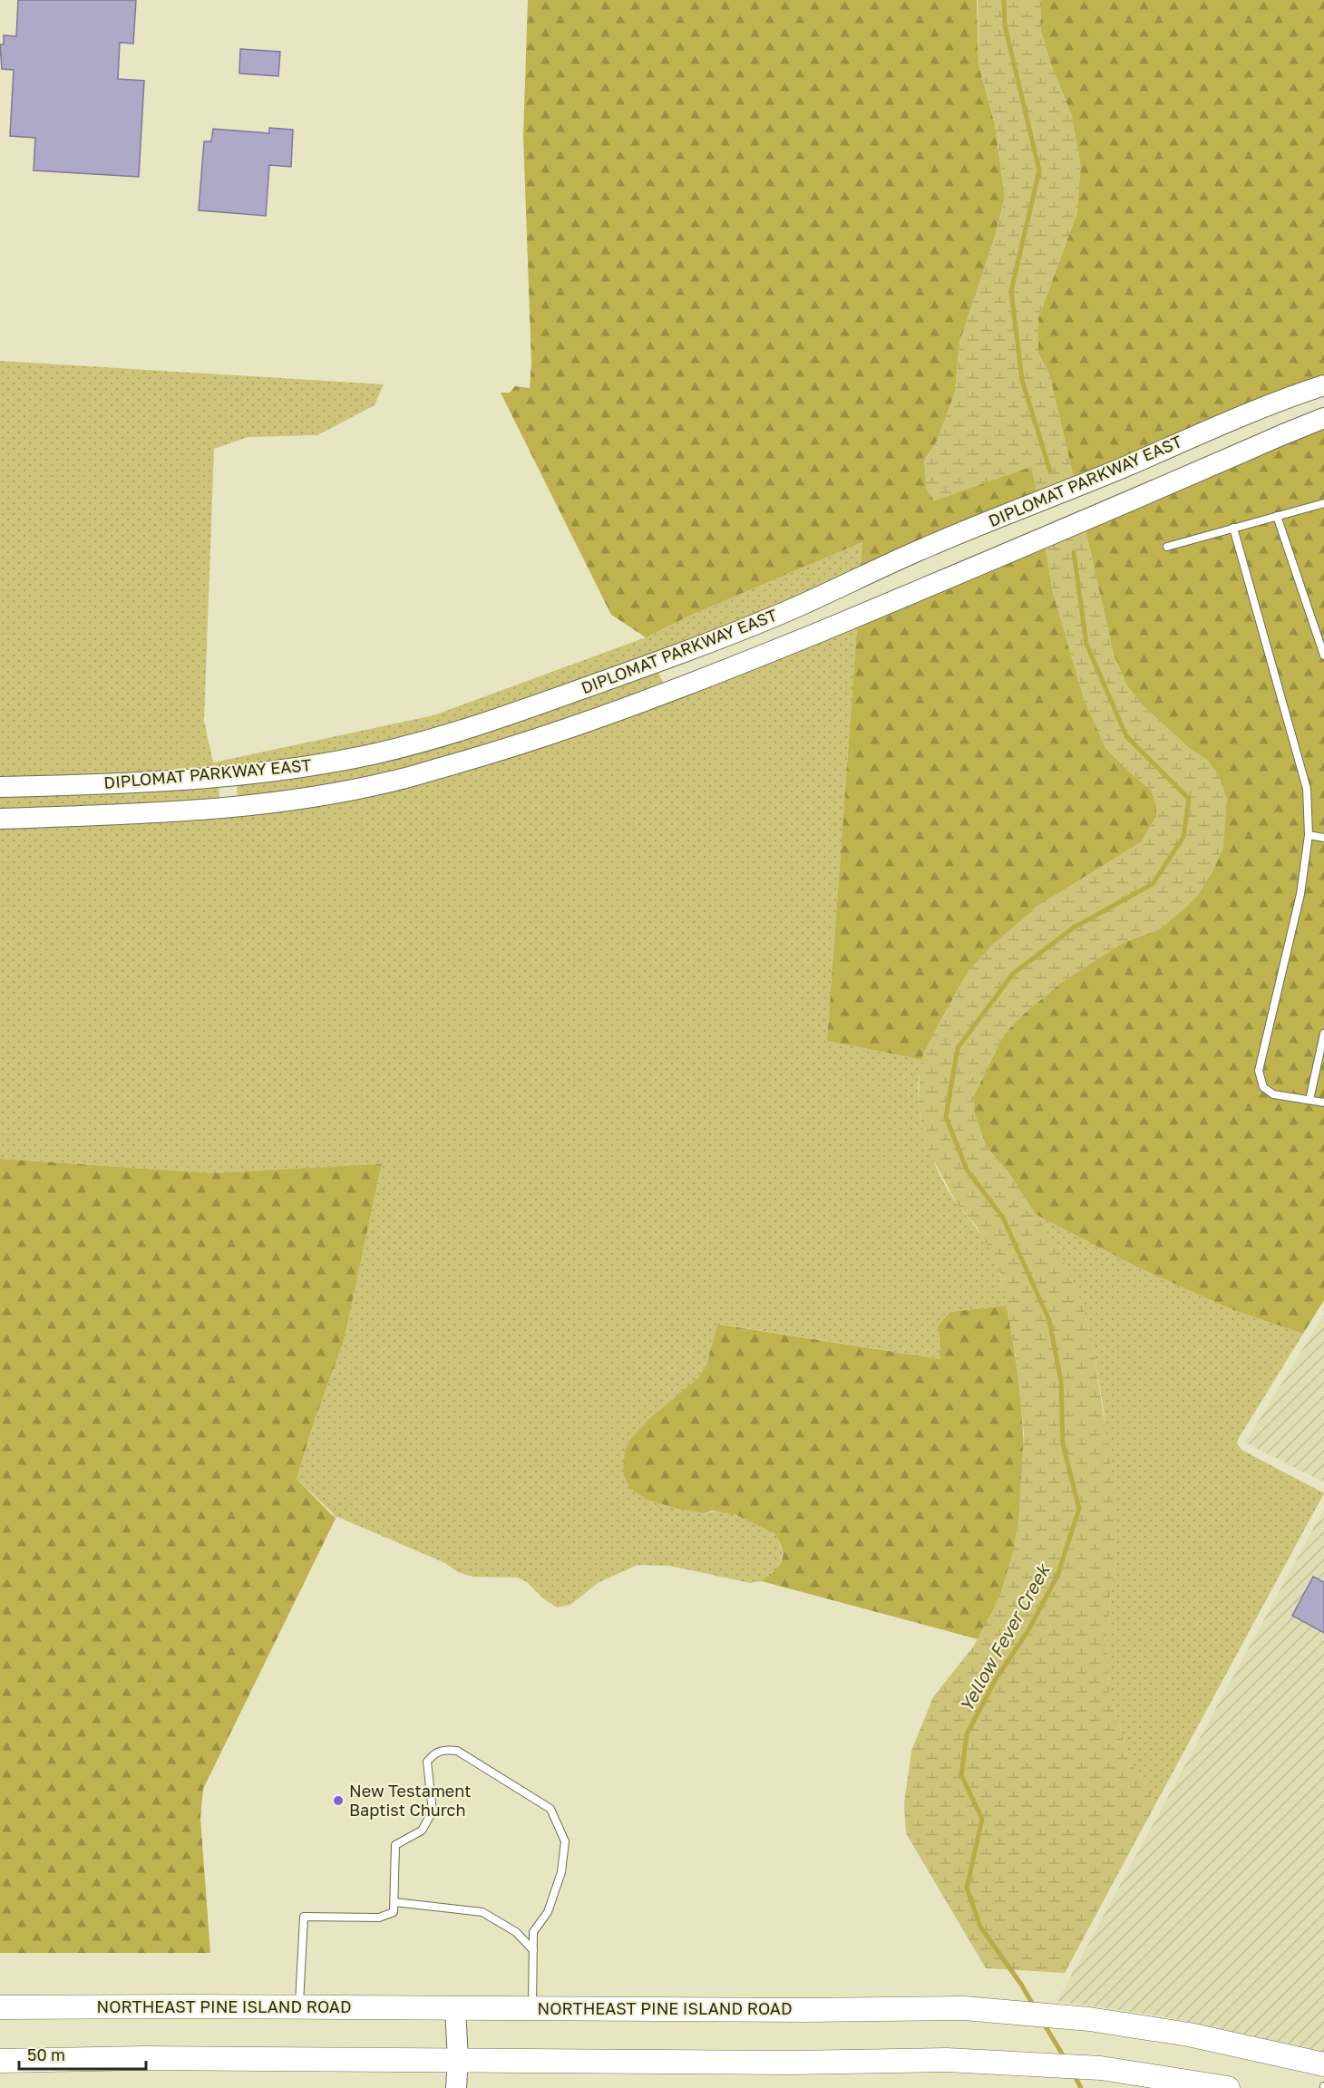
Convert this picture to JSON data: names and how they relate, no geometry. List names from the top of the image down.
{
  "streets": {
    "main road": ["DIPLOMAT PARKWAY EAST", "NORTHEAST PINE ISLAND ROAD"]
  },
  "water": ["Yellow Fever Creek"],
  "places": ["New Testament Baptist Church"],
  "scale_bar": "50 m"
}
